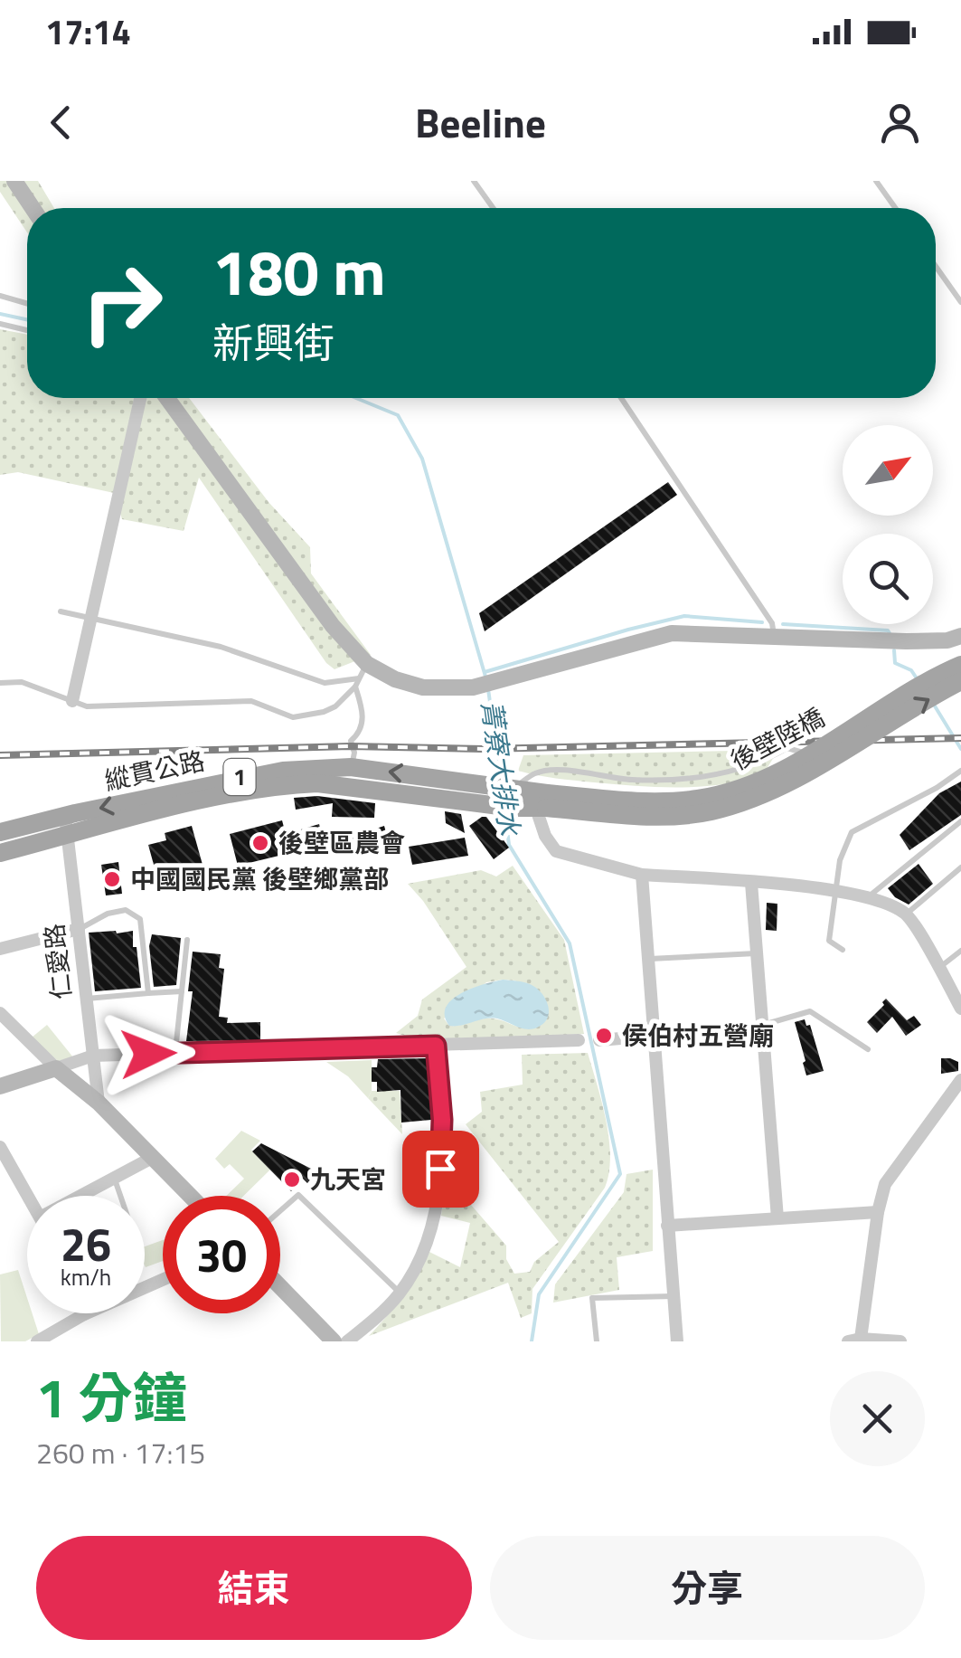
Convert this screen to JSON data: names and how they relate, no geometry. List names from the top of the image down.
{
  "streets": {
    "main road": ["後壁陸橋", "縱貫公路", "1"],
    "street": ["仁愛路"]
  },
  "crossings": [
    ["後壁陸橋", "1"],
    ["縱貫公路", "1"],
    ["縱貫公路", "仁愛路"]
  ],
  "water": ["菁寮大排水"],
  "places": [
    "後壁區農會",
    "中國國民黨 後壁鄉黨部",
    "侯伯村五營廟",
    "九天宮"
  ],
  "north": "top right",
  "page": {
    "status": "17:14",
    "header": "Beeline",
    "turn": ["180 m", "新興街"],
    "speed": "26 km/h",
    "limit": "30",
    "heading": ["1 分鐘", "260 m · 17:15"],
    "buttons": ["結束", "分享"]
  }
}
